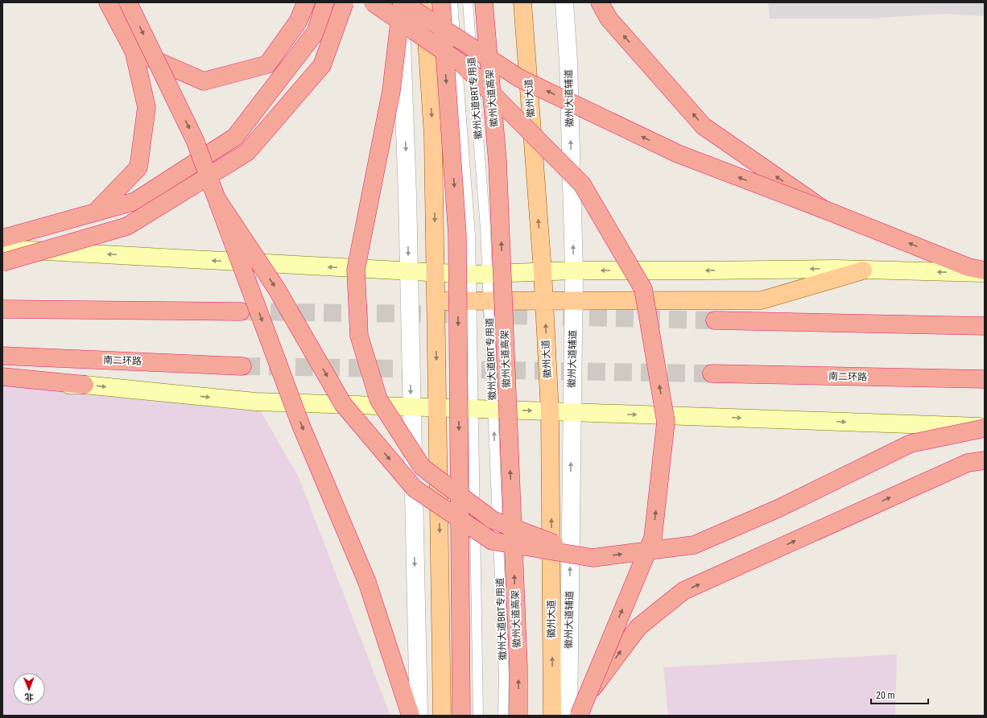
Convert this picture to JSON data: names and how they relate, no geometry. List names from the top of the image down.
{
  "streets": {
    "highway": ["徽州大道高架", "南二环路"],
    "main road": ["徽州大道"],
    "street": ["徽州大道辅道"],
    "lane": ["徽州大道BRT专用道"]
  },
  "scale_bar": "20 m",
  "north": "bottom"
}
